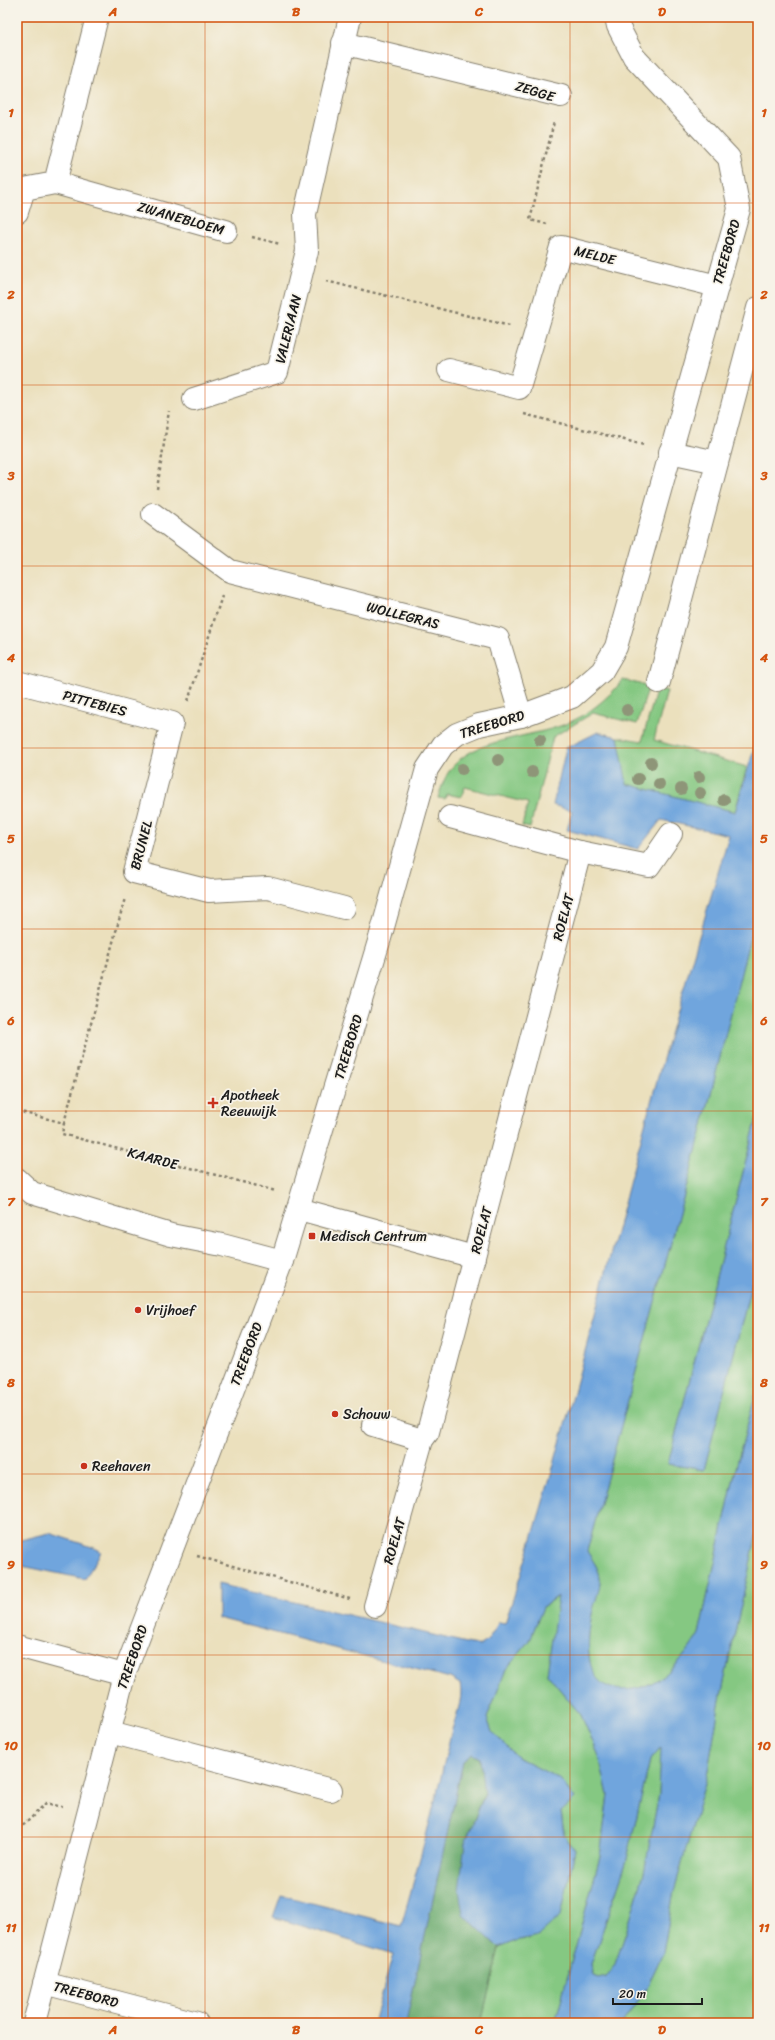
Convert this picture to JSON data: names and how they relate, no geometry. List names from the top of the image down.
{
  "streets": {
    "street": [
      "ZEGGE",
      "ZWANEBLOEM",
      "TREEBORD",
      "MELDE",
      "VALERIAAN",
      "WOLLEGRAS",
      "PITTEBIES",
      "BRUNEL",
      "ROELAT"
    ],
    "path": ["KAARDE"]
  },
  "crossings": [
    ["ZEGGE", "MELDE"],
    ["ZEGGE", "VALERIAAN"],
    ["ZWANEBLOEM", "VALERIAAN"],
    ["TREEBORD", "MELDE"],
    ["TREEBORD", "WOLLEGRAS"],
    ["TREEBORD", "KAARDE"],
    ["PITTEBIES", "BRUNEL"],
    ["BRUNEL", "KAARDE"]
  ],
  "places": {
    "health": ["Apotheek Reeuwijk"],
    "transit": ["Medisch Centrum"],
    "other": ["Vrijhoef", "Schouw", "Reehaven"]
  },
  "scale_bar": "20 m",
  "grid": {
    "columns": [
      "A",
      "B",
      "C",
      "D"
    ],
    "rows": [
      "1",
      "2",
      "3",
      "4",
      "5",
      "6",
      "7",
      "8",
      "9",
      "10",
      "11"
    ]
  }
}
